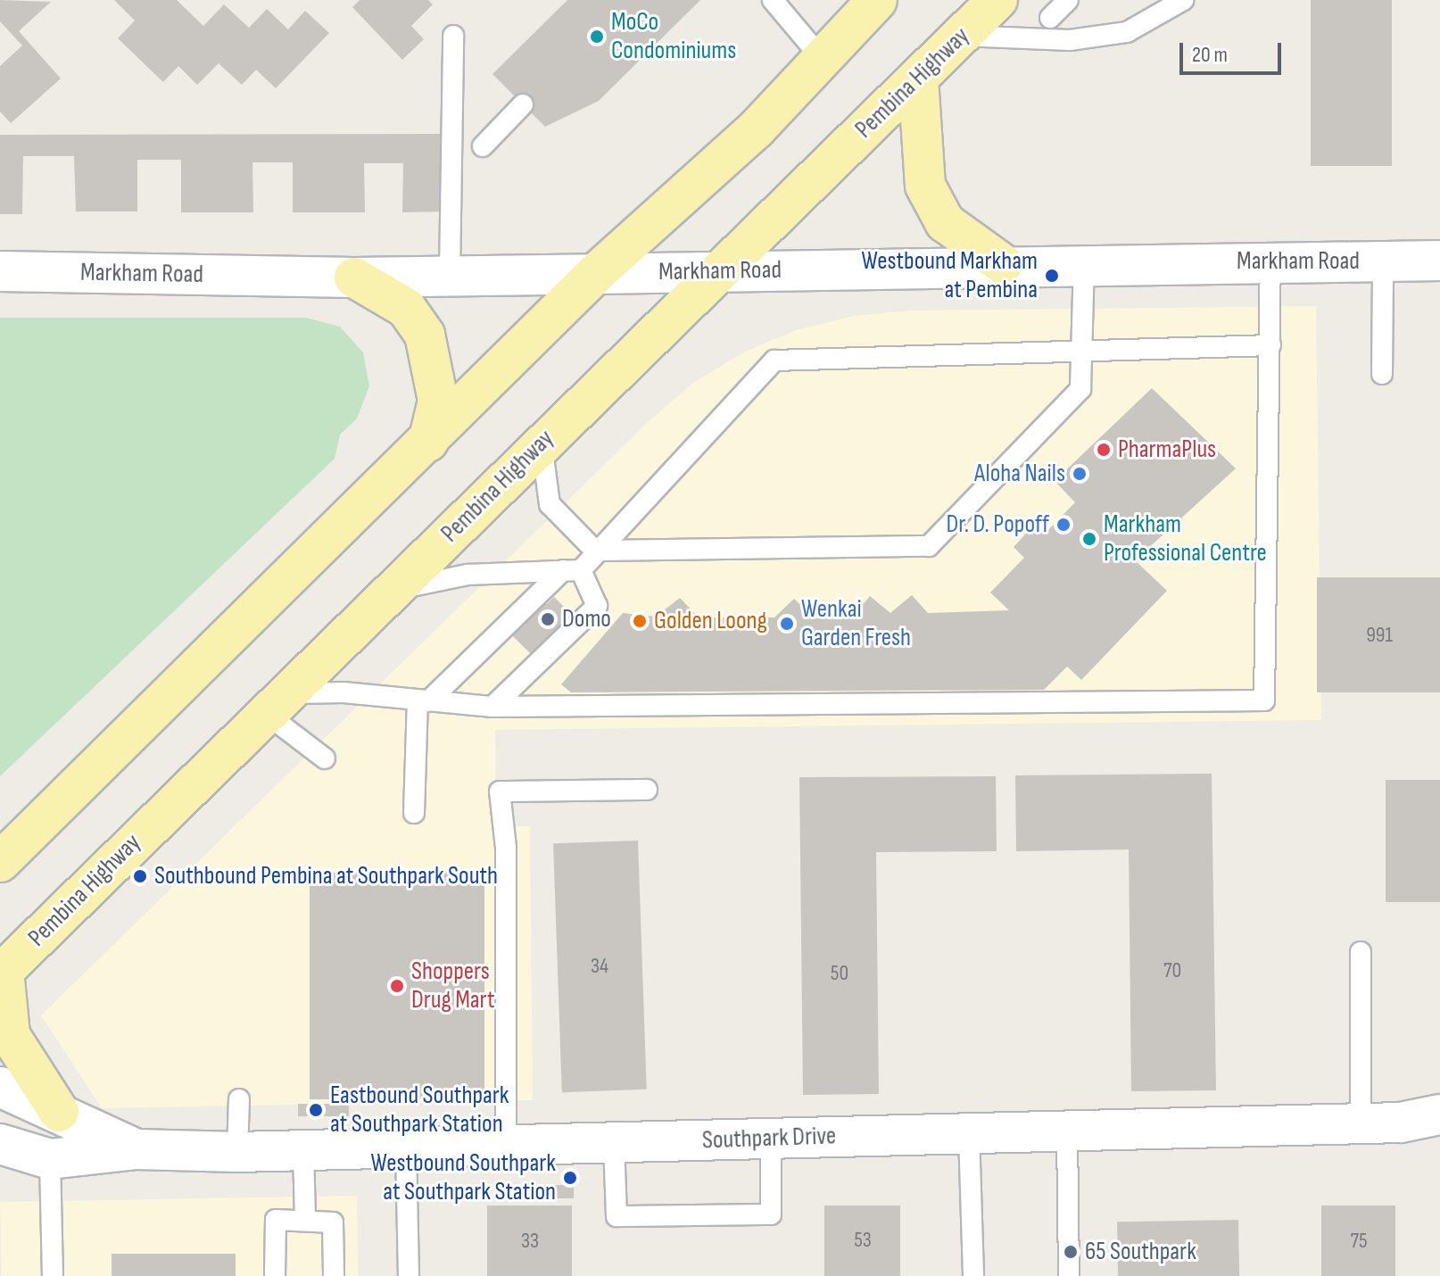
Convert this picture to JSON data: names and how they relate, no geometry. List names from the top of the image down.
{
  "streets": {
    "main road": ["Pembina Highway"],
    "street": ["Markham Road", "Southpark Drive"]
  },
  "crossings": [
    ["Pembina Highway", "Markham Road"]
  ],
  "places": [
    "MoCo Condominiums",
    "Westbound Markham at Pembina",
    "PharmaPlus",
    "Aloha Nails",
    "Dr. D. Popoff",
    "Markham Professional Centre",
    "Domo",
    "Golden Loong",
    "Wenkai Garden Fresh",
    "Southbound Pembina at Southpark South",
    "Shoppers Drug Mart",
    "Eastbound Southpark at Southpark Station",
    "Westbound Southpark at Southpark Station",
    "65 Southpark"
  ],
  "house_numbers": [
    "991",
    "34",
    "70",
    "50",
    "53",
    "33",
    "75"
  ],
  "scale_bar": "20 m"
}
